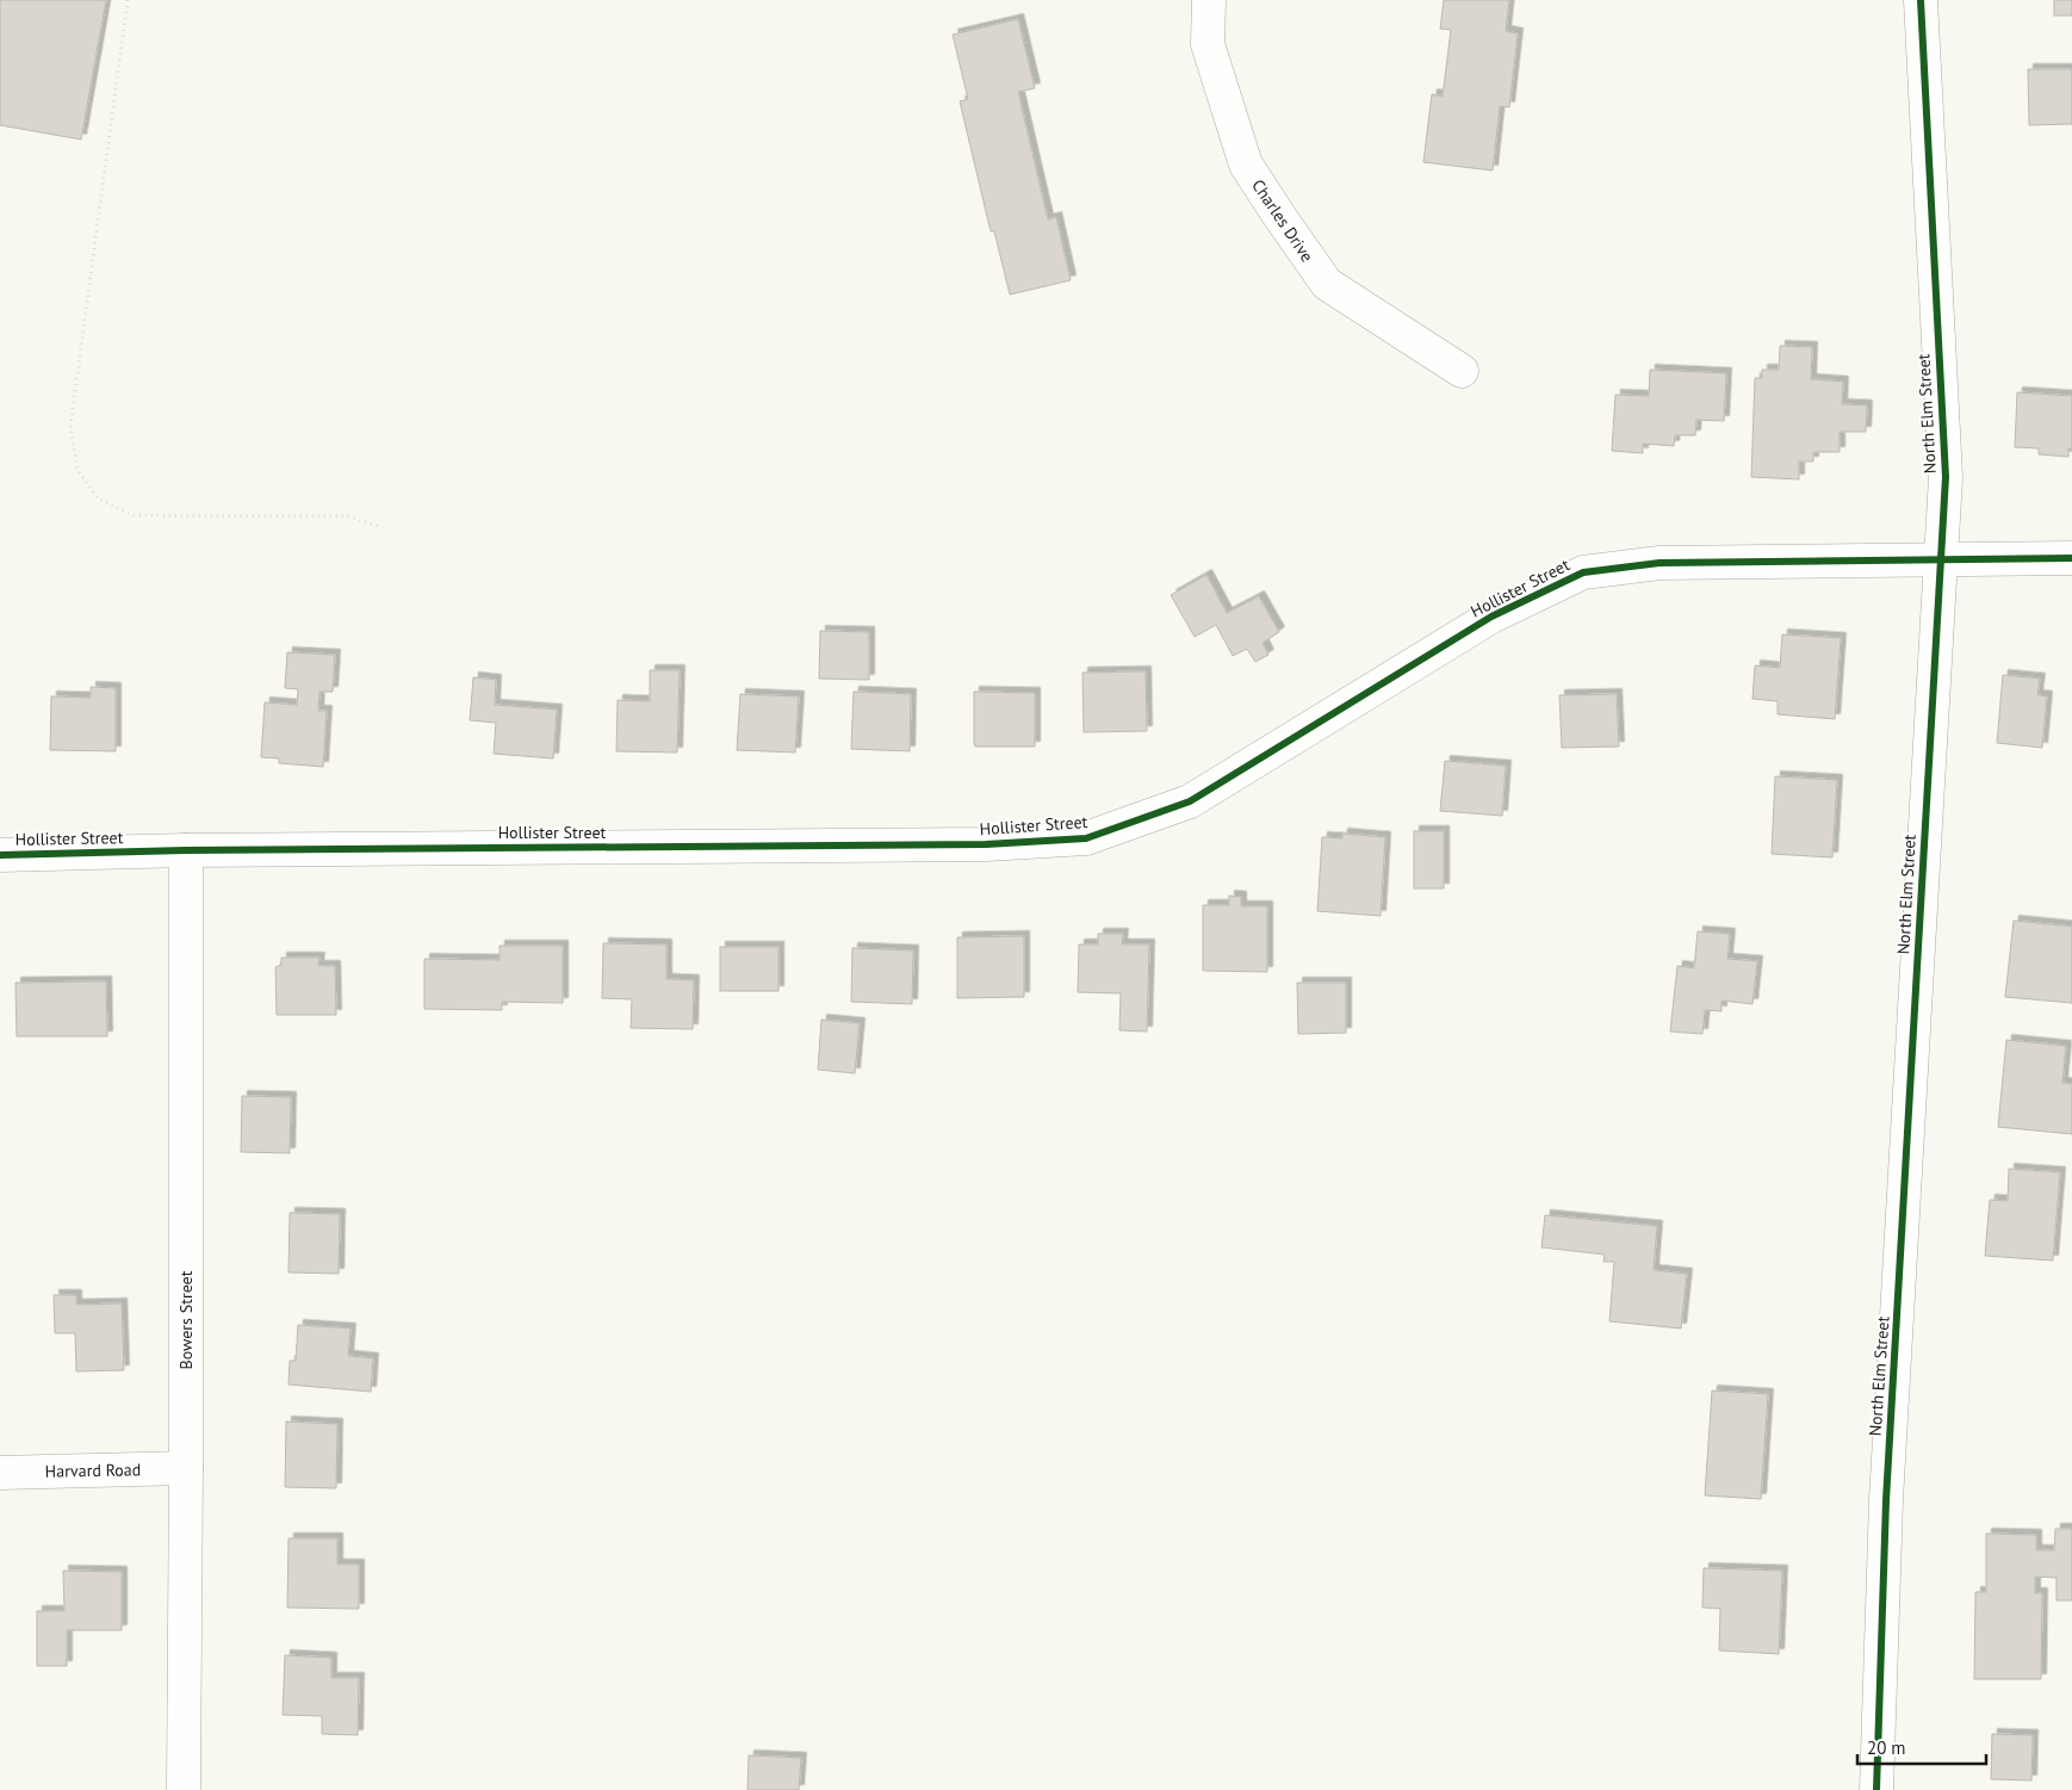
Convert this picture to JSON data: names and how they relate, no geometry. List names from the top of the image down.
{
  "streets": {
    "street": [
      "Charles Drive",
      "North Elm Street",
      "Hollister Street",
      "Bowers Street",
      "Harvard Road"
    ]
  },
  "crossings": [
    ["North Elm Street", "Hollister Street"],
    ["Hollister Street", "Bowers Street"],
    ["Bowers Street", "Harvard Road"]
  ],
  "scale_bar": "20 m"
}
